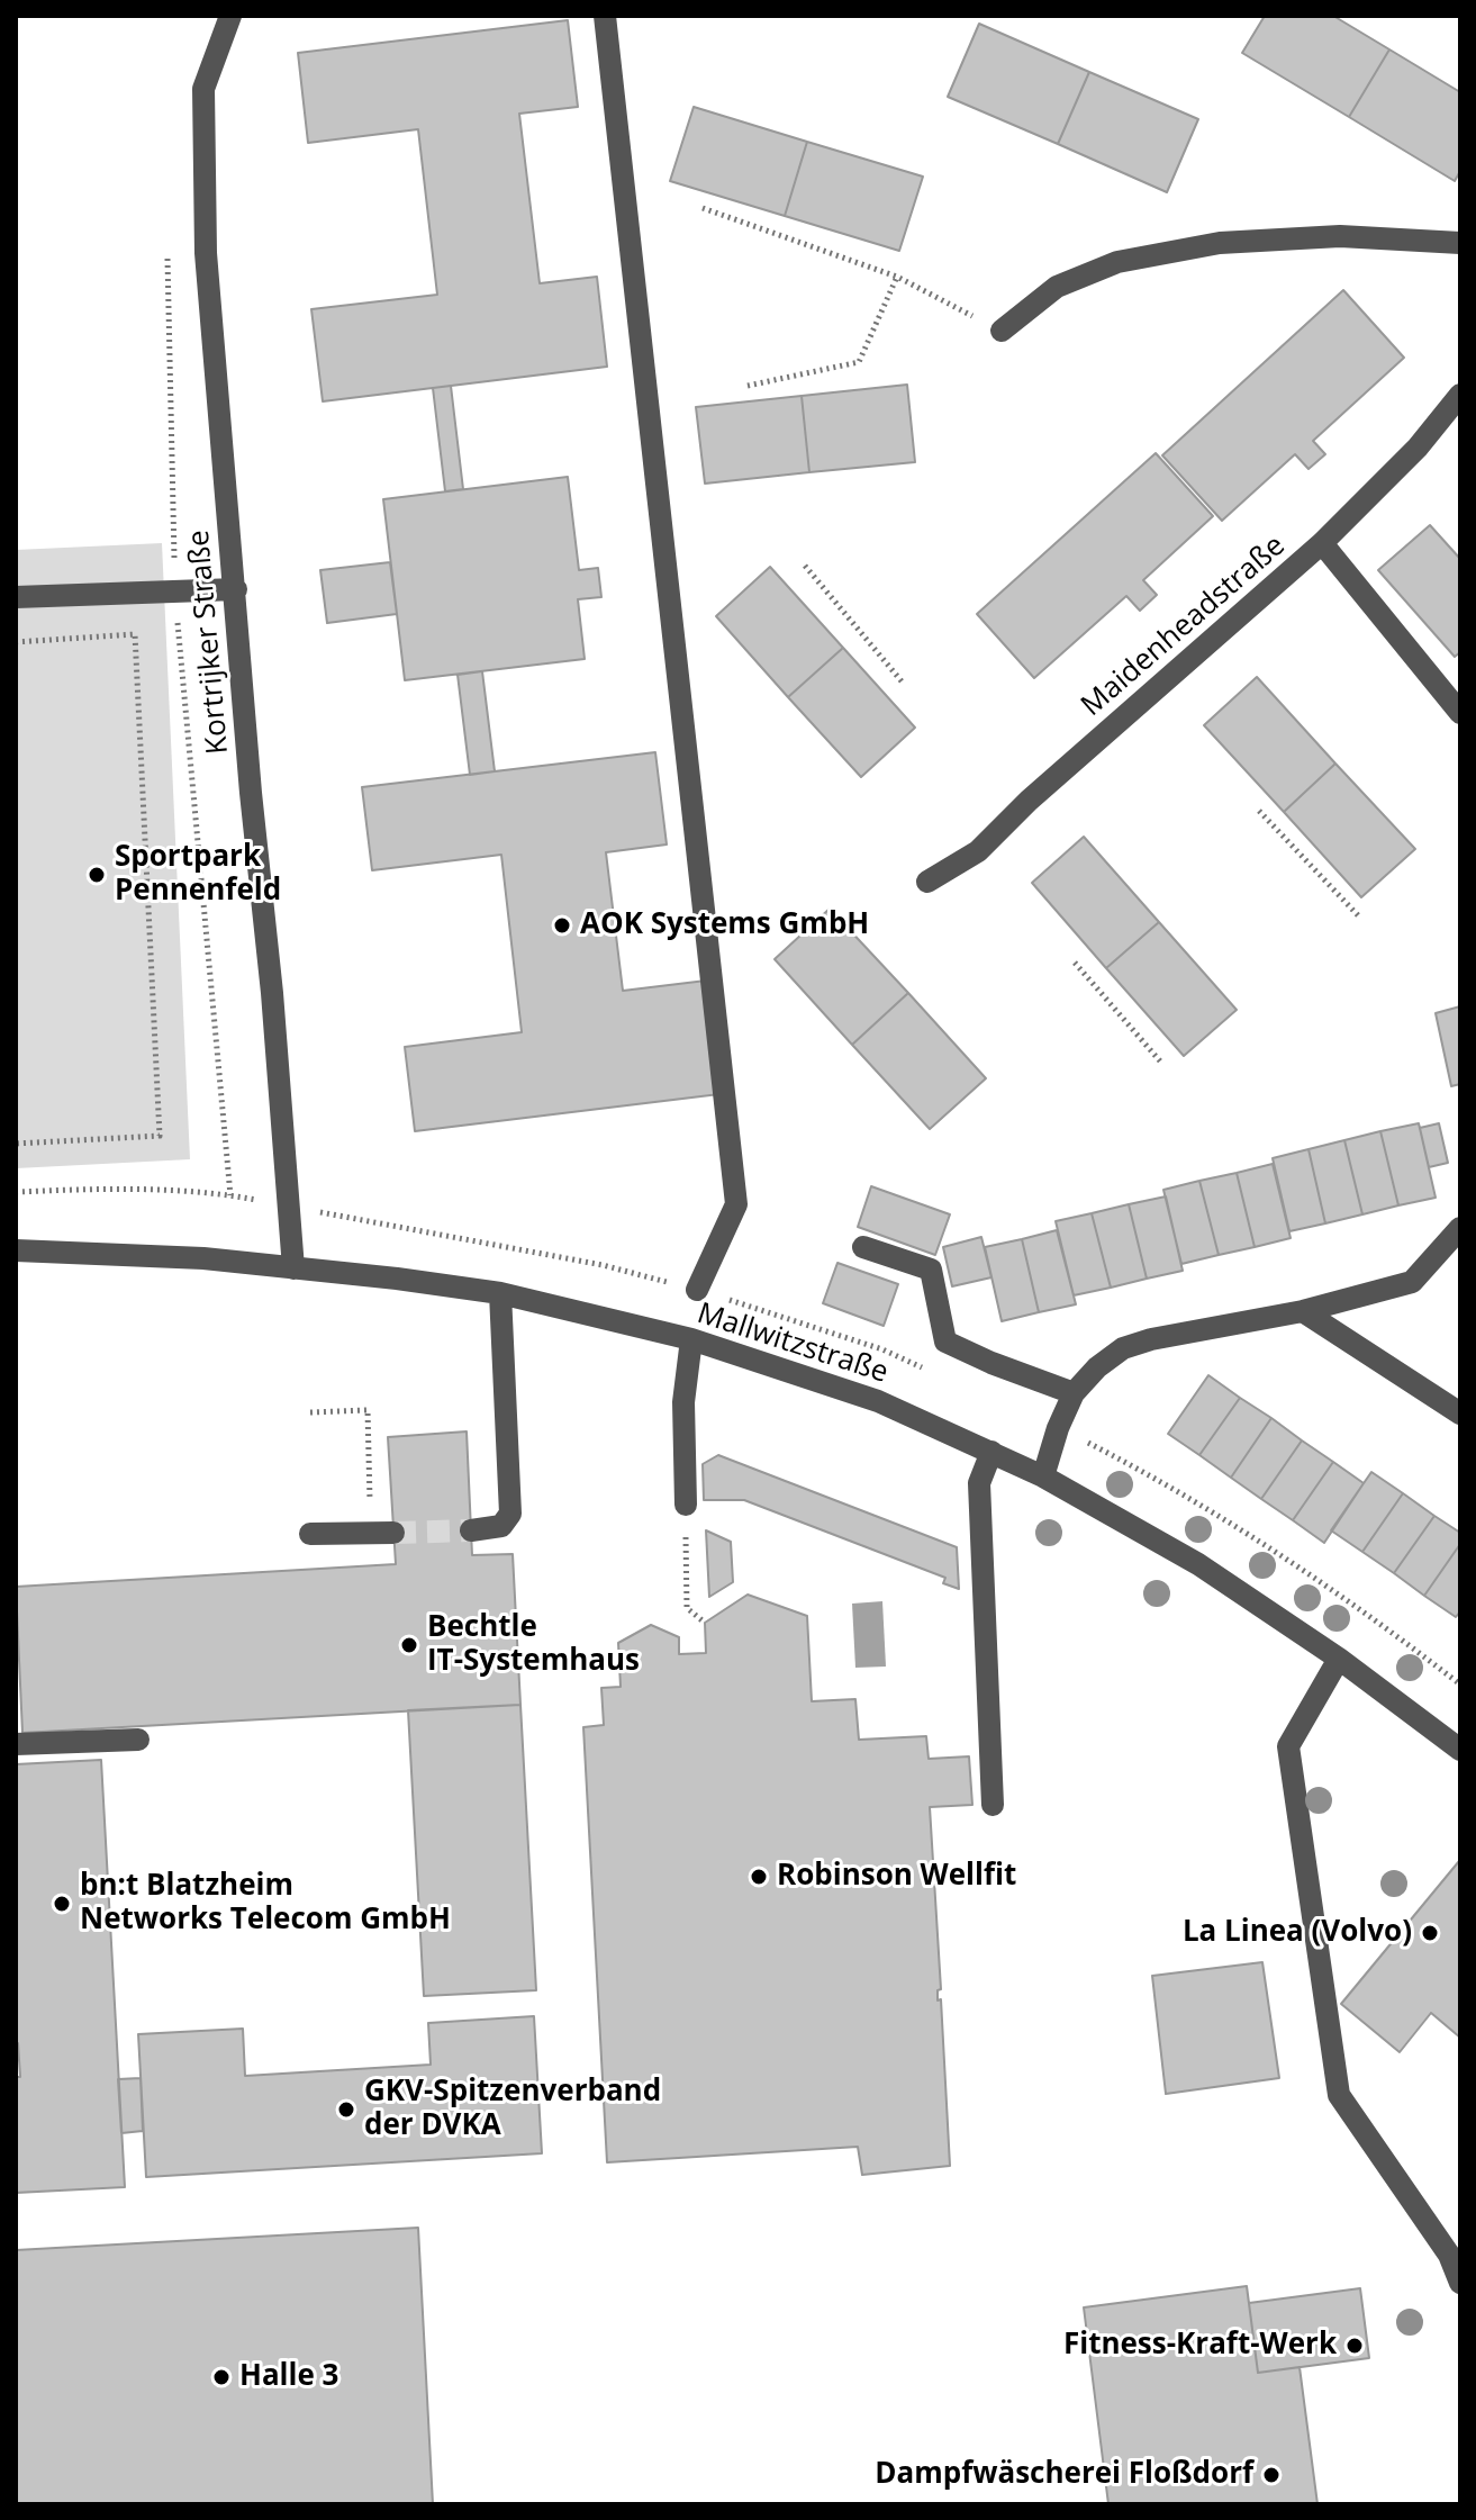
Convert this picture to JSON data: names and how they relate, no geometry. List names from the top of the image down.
{
  "streets": {
    "street": ["Maidenheadstraße", "Kortrijker Straße", "Mallwitzstraße"]
  },
  "crossings": [
    ["Kortrijker Straße", "Mallwitzstraße"]
  ],
  "places": [
    "Sportpark Pennenfeld",
    "AOK Systems GmbH",
    "Bechtle IT-Systemhaus",
    "Robinson Wellfit",
    "bn:t Blatzheim Networks Telecom GmbH",
    "La Linea (Volvo)",
    "GKV-Spitzenverband der DVKA",
    "Fitness-Kraft-Werk",
    "Halle 3",
    "Dampfwäscherei Floßdorf"
  ]
}
